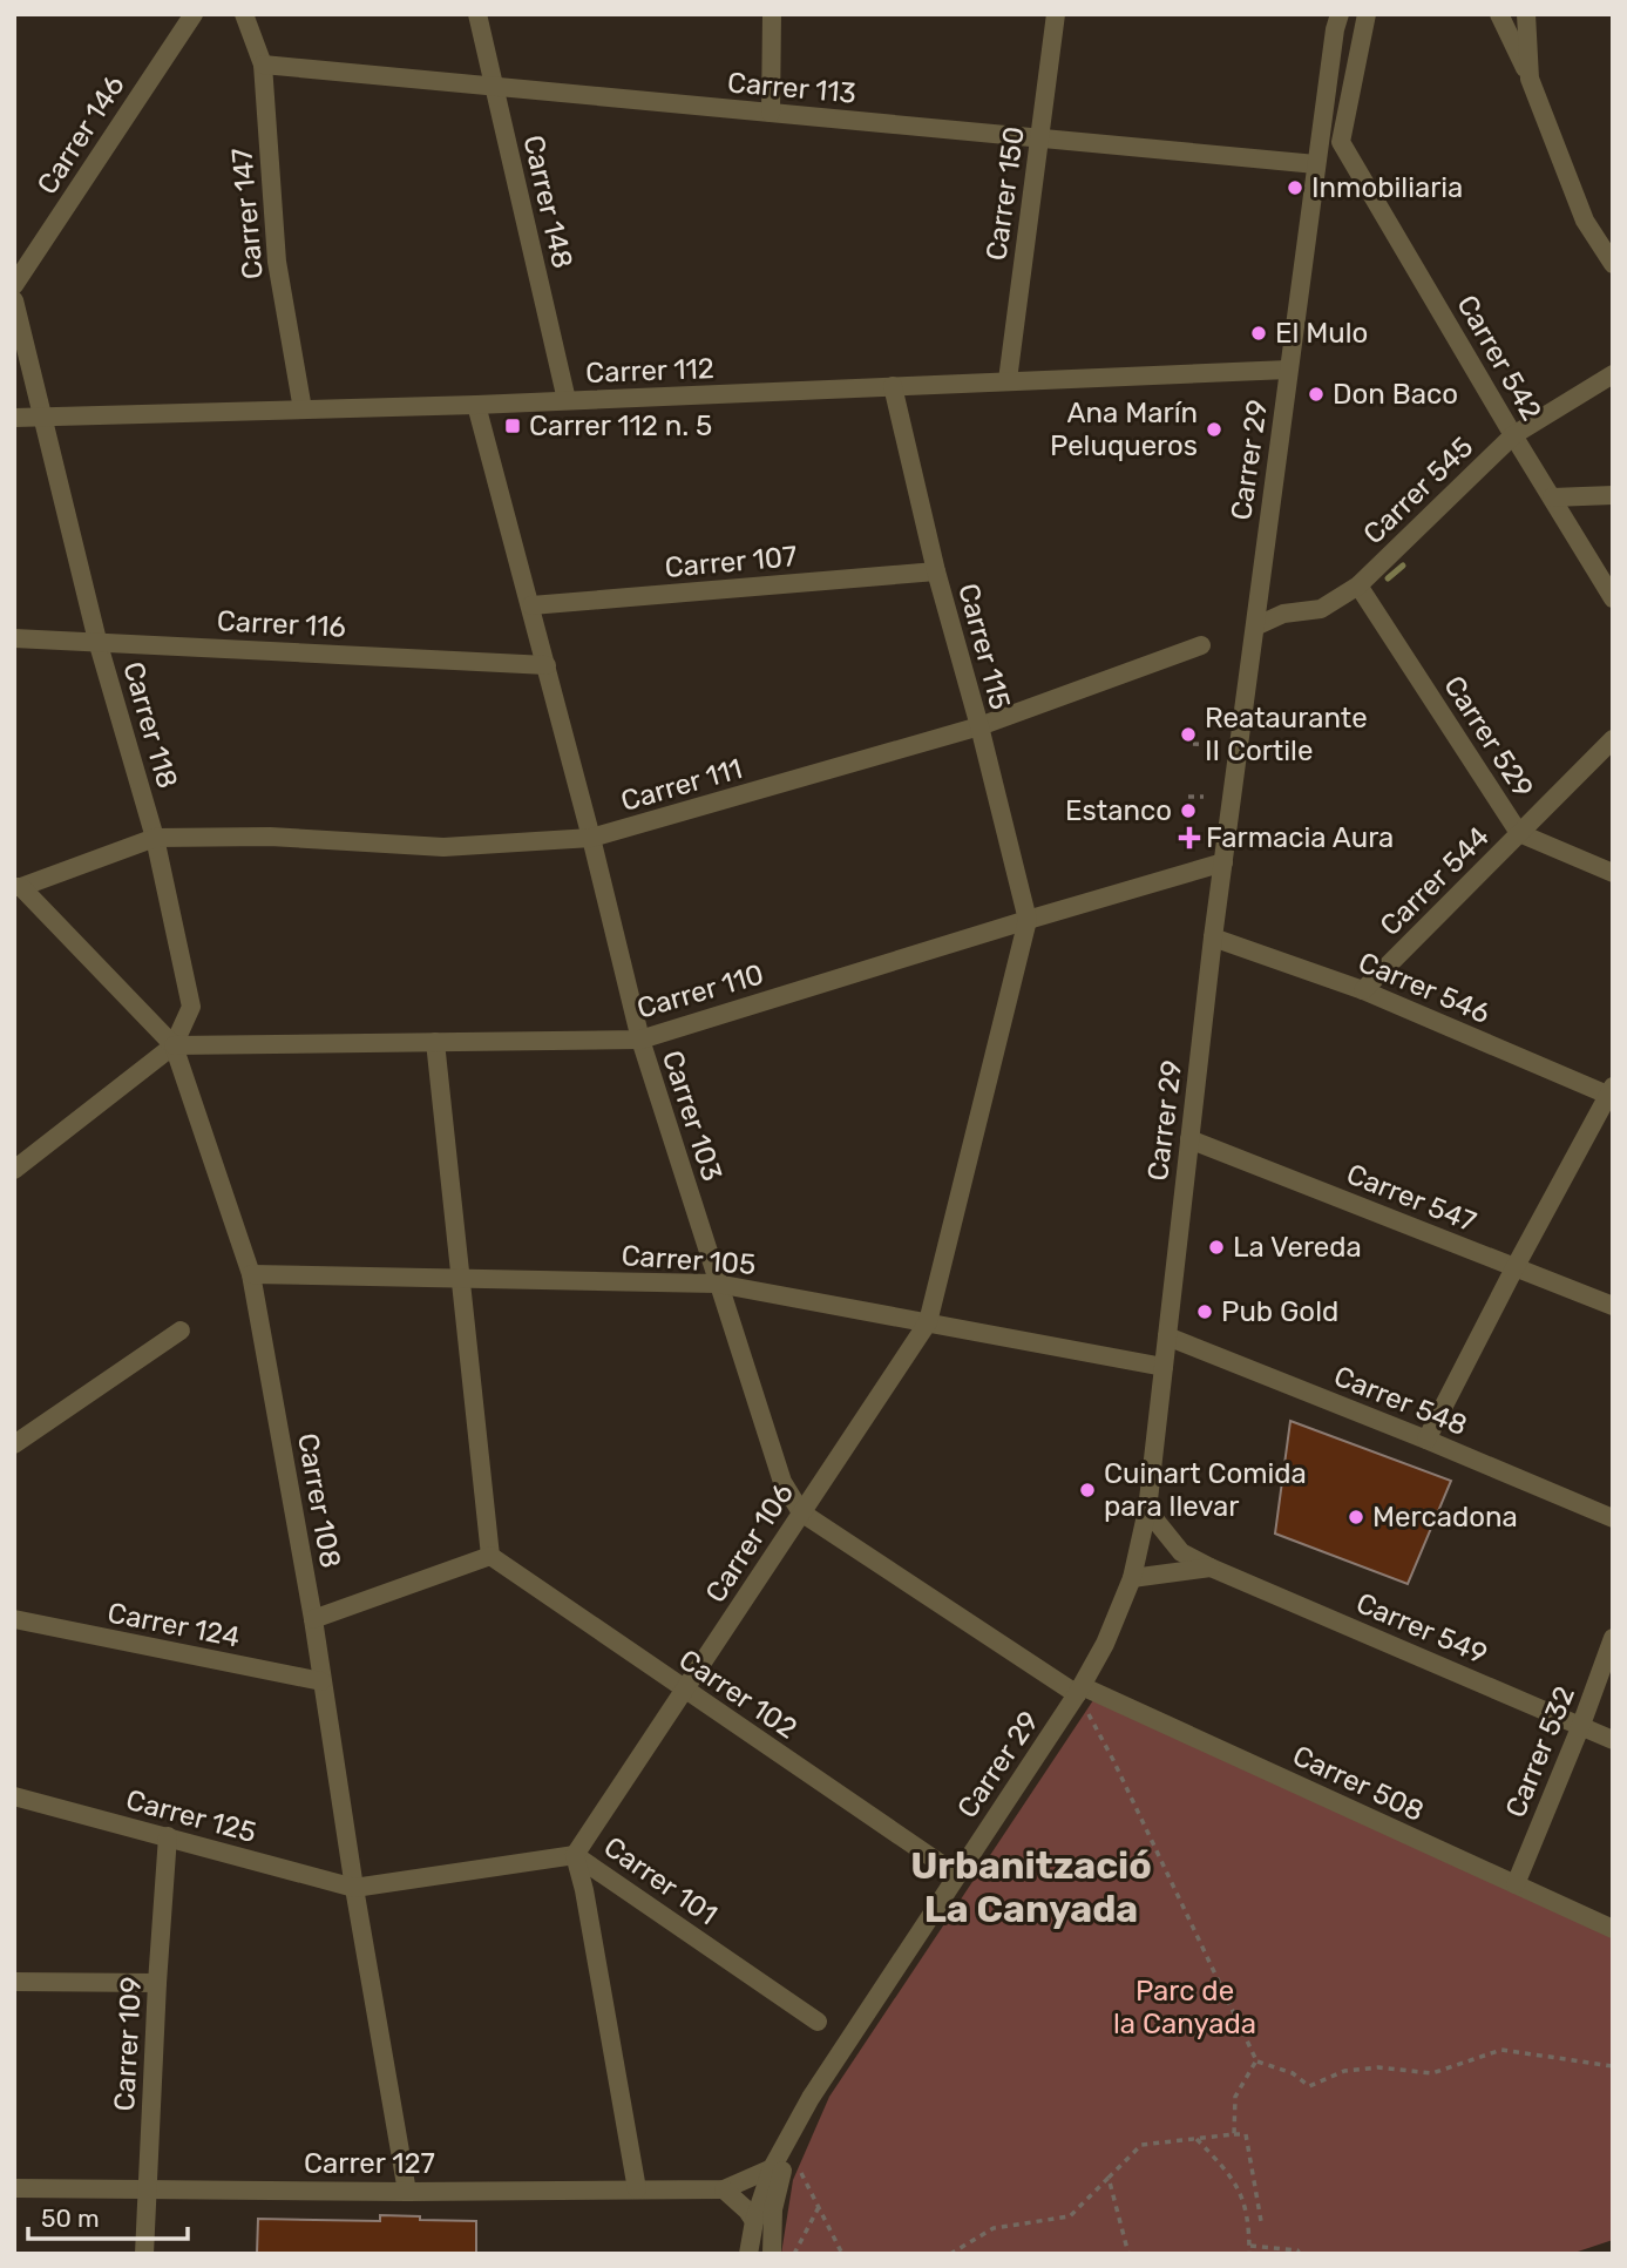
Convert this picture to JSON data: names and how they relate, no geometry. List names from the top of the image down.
{
  "streets": {
    "street": [
      "Carrer 113",
      "Carrer 146",
      "Carrer 150",
      "Carrer 148",
      "Carrer 147",
      "Carrer 542",
      "Carrer 112",
      "Carrer 29",
      "Carrer 545",
      "Carrer 107",
      "Carrer 116",
      "Carrer 115",
      "Carrer 118",
      "Carrer 529",
      "Carrer 111",
      "Carrer 544",
      "Carrer 546",
      "Carrer 110",
      "Carrer 103",
      "Carrer 547",
      "Carrer 105",
      "Carrer 548",
      "Carrer 108",
      "Carrer 106",
      "Carrer 124",
      "Carrer 549",
      "Carrer 102",
      "Carrer 532",
      "Carrer 508",
      "Carrer 125",
      "Carrer 101",
      "Carrer 109",
      "Carrer 127"
    ]
  },
  "crossings": [
    ["Carrer 113", "Carrer 150"],
    ["Carrer 113", "Carrer 148"],
    ["Carrer 113", "Carrer 147"],
    ["Carrer 113", "Carrer 29"],
    ["Carrer 150", "Carrer 112"],
    ["Carrer 148", "Carrer 112"],
    ["Carrer 147", "Carrer 112"],
    ["Carrer 542", "Carrer 545"],
    ["Carrer 112", "Carrer 29"],
    ["Carrer 112", "Carrer 115"],
    ["Carrer 112", "Carrer 118"],
    ["Carrer 112", "Carrer 103"],
    ["Carrer 29", "Carrer 545"],
    ["Carrer 29", "Carrer 546"],
    ["Carrer 29", "Carrer 110"],
    ["Carrer 29", "Carrer 103"],
    ["Carrer 29", "Carrer 547"],
    ["Carrer 29", "Carrer 105"],
    ["Carrer 29", "Carrer 548"],
    ["Carrer 29", "Carrer 549"],
    ["Carrer 29", "Carrer 102"],
    ["Carrer 29", "Carrer 508"],
    ["Carrer 29", "Carrer 127"],
    ["Carrer 545", "Carrer 529"],
    ["Carrer 107", "Carrer 115"],
    ["Carrer 107", "Carrer 103"],
    ["Carrer 116", "Carrer 118"],
    ["Carrer 116", "Carrer 103"],
    ["Carrer 115", "Carrer 111"],
    ["Carrer 115", "Carrer 110"],
    ["Carrer 115", "Carrer 106"],
    ["Carrer 118", "Carrer 111"],
    ["Carrer 118", "Carrer 110"],
    ["Carrer 118", "Carrer 108"],
    ["Carrer 529", "Carrer 544"],
    ["Carrer 111", "Carrer 103"],
    ["Carrer 111", "Carrer 108"],
    ["Carrer 544", "Carrer 546"],
    ["Carrer 110", "Carrer 103"],
    ["Carrer 110", "Carrer 108"],
    ["Carrer 110", "Carrer 106"],
    ["Carrer 103", "Carrer 105"],
    ["Carrer 103", "Carrer 106"],
    ["Carrer 103", "Carrer 508"],
    ["Carrer 105", "Carrer 108"],
    ["Carrer 105", "Carrer 106"],
    ["Carrer 108", "Carrer 124"],
    ["Carrer 108", "Carrer 125"],
    ["Carrer 108", "Carrer 101"],
    ["Carrer 108", "Carrer 127"],
    ["Carrer 106", "Carrer 102"],
    ["Carrer 106", "Carrer 101"],
    ["Carrer 549", "Carrer 532"],
    ["Carrer 532", "Carrer 508"],
    ["Carrer 125", "Carrer 101"],
    ["Carrer 125", "Carrer 109"],
    ["Carrer 109", "Carrer 127"]
  ],
  "districts": ["Urbanització La Canyada"],
  "parks": ["Parc de la Canyada"],
  "places": {
    "other": [
      "Inmobiliaria",
      "El Mulo",
      "Don Baco",
      "Ana Marín Peluqueros",
      "Reataurante II Cortile",
      "Estanco",
      "La Vereda",
      "Pub Gold",
      "Cuinart Comida para llevar",
      "Mercadona"
    ],
    "transit": ["Carrer 112 n. 5"],
    "health": ["Farmacia Aura"]
  },
  "scale_bar": "50 m"
}
